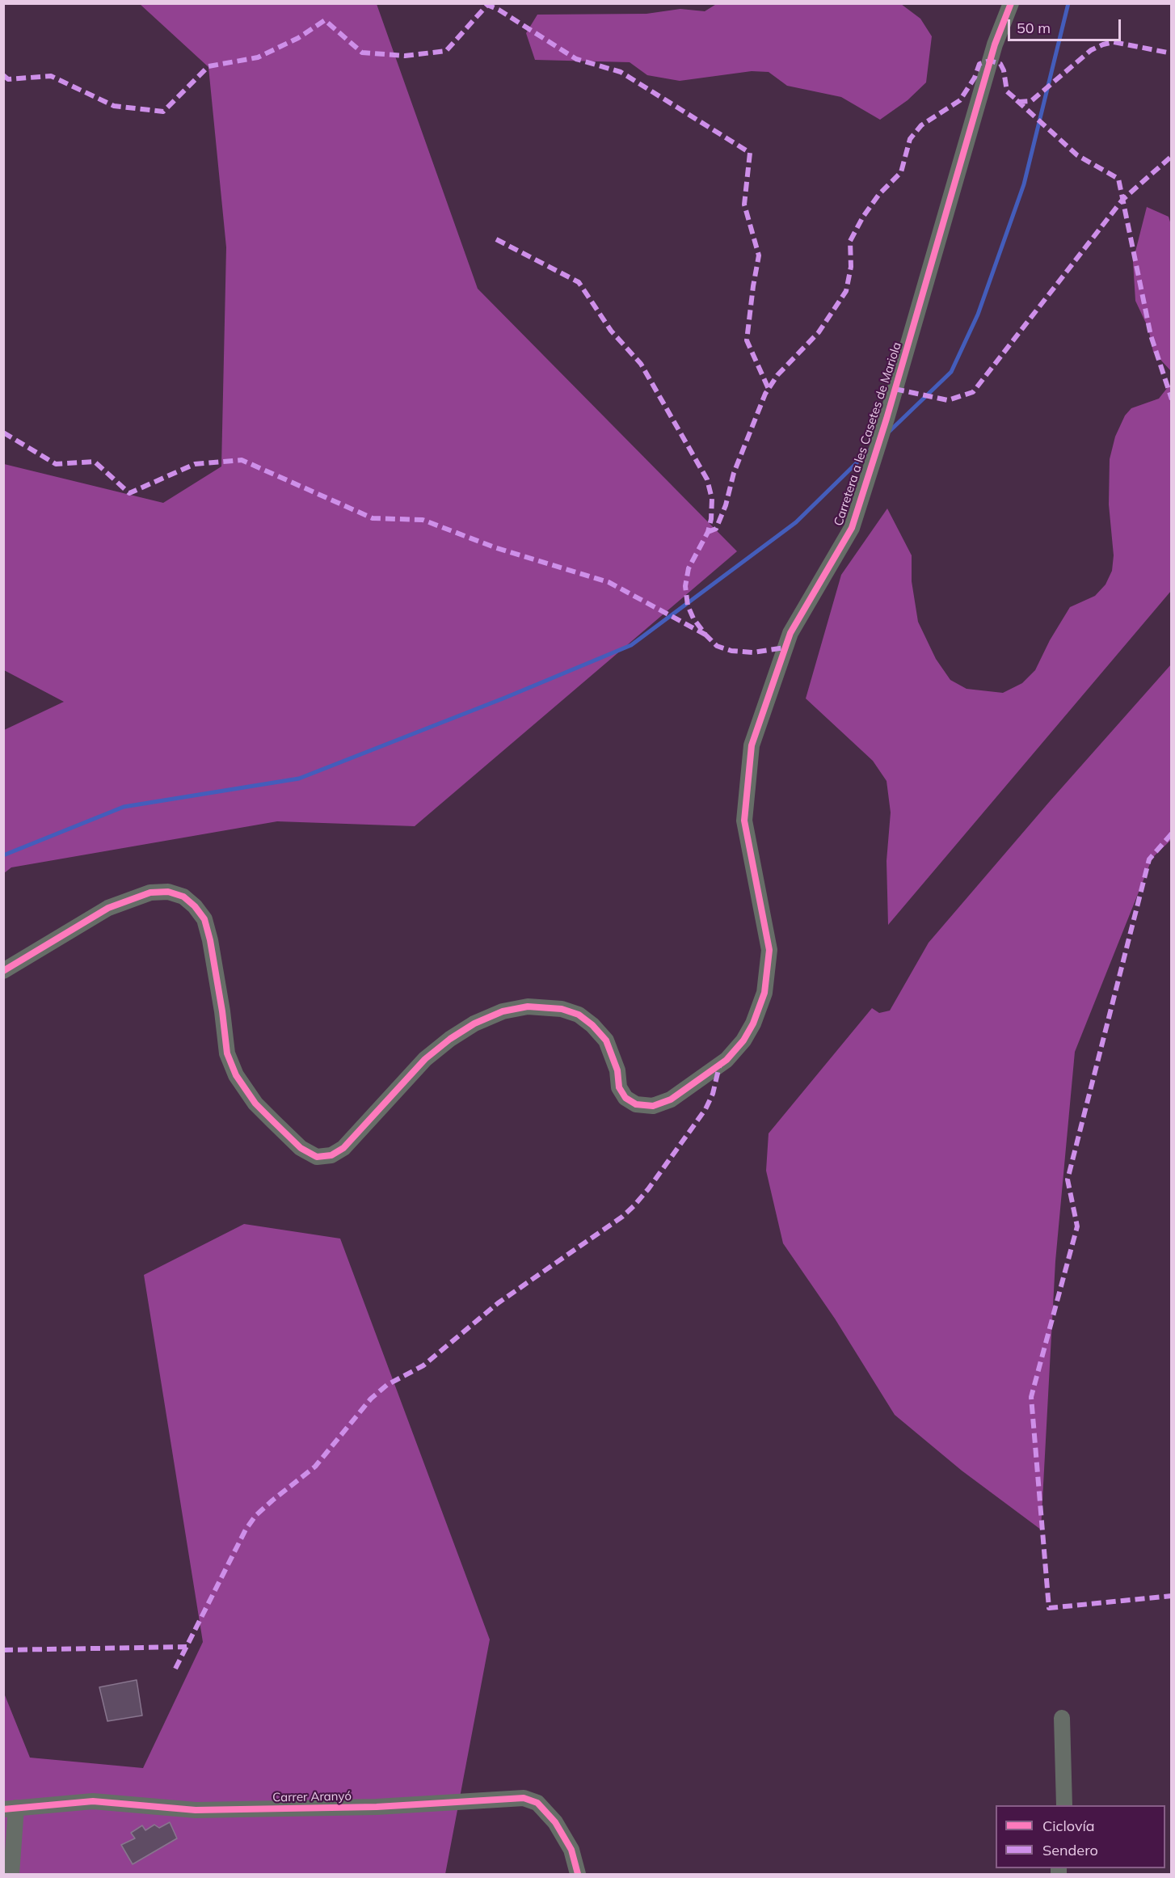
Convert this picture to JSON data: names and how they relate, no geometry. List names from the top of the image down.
{
  "streets": {
    "street": ["Carretera a les Casetes de Mariola", "Carrer Aranyó"]
  },
  "legend": ["Ciclovía", "Sendero"],
  "scale_bar": "50 m"
}
